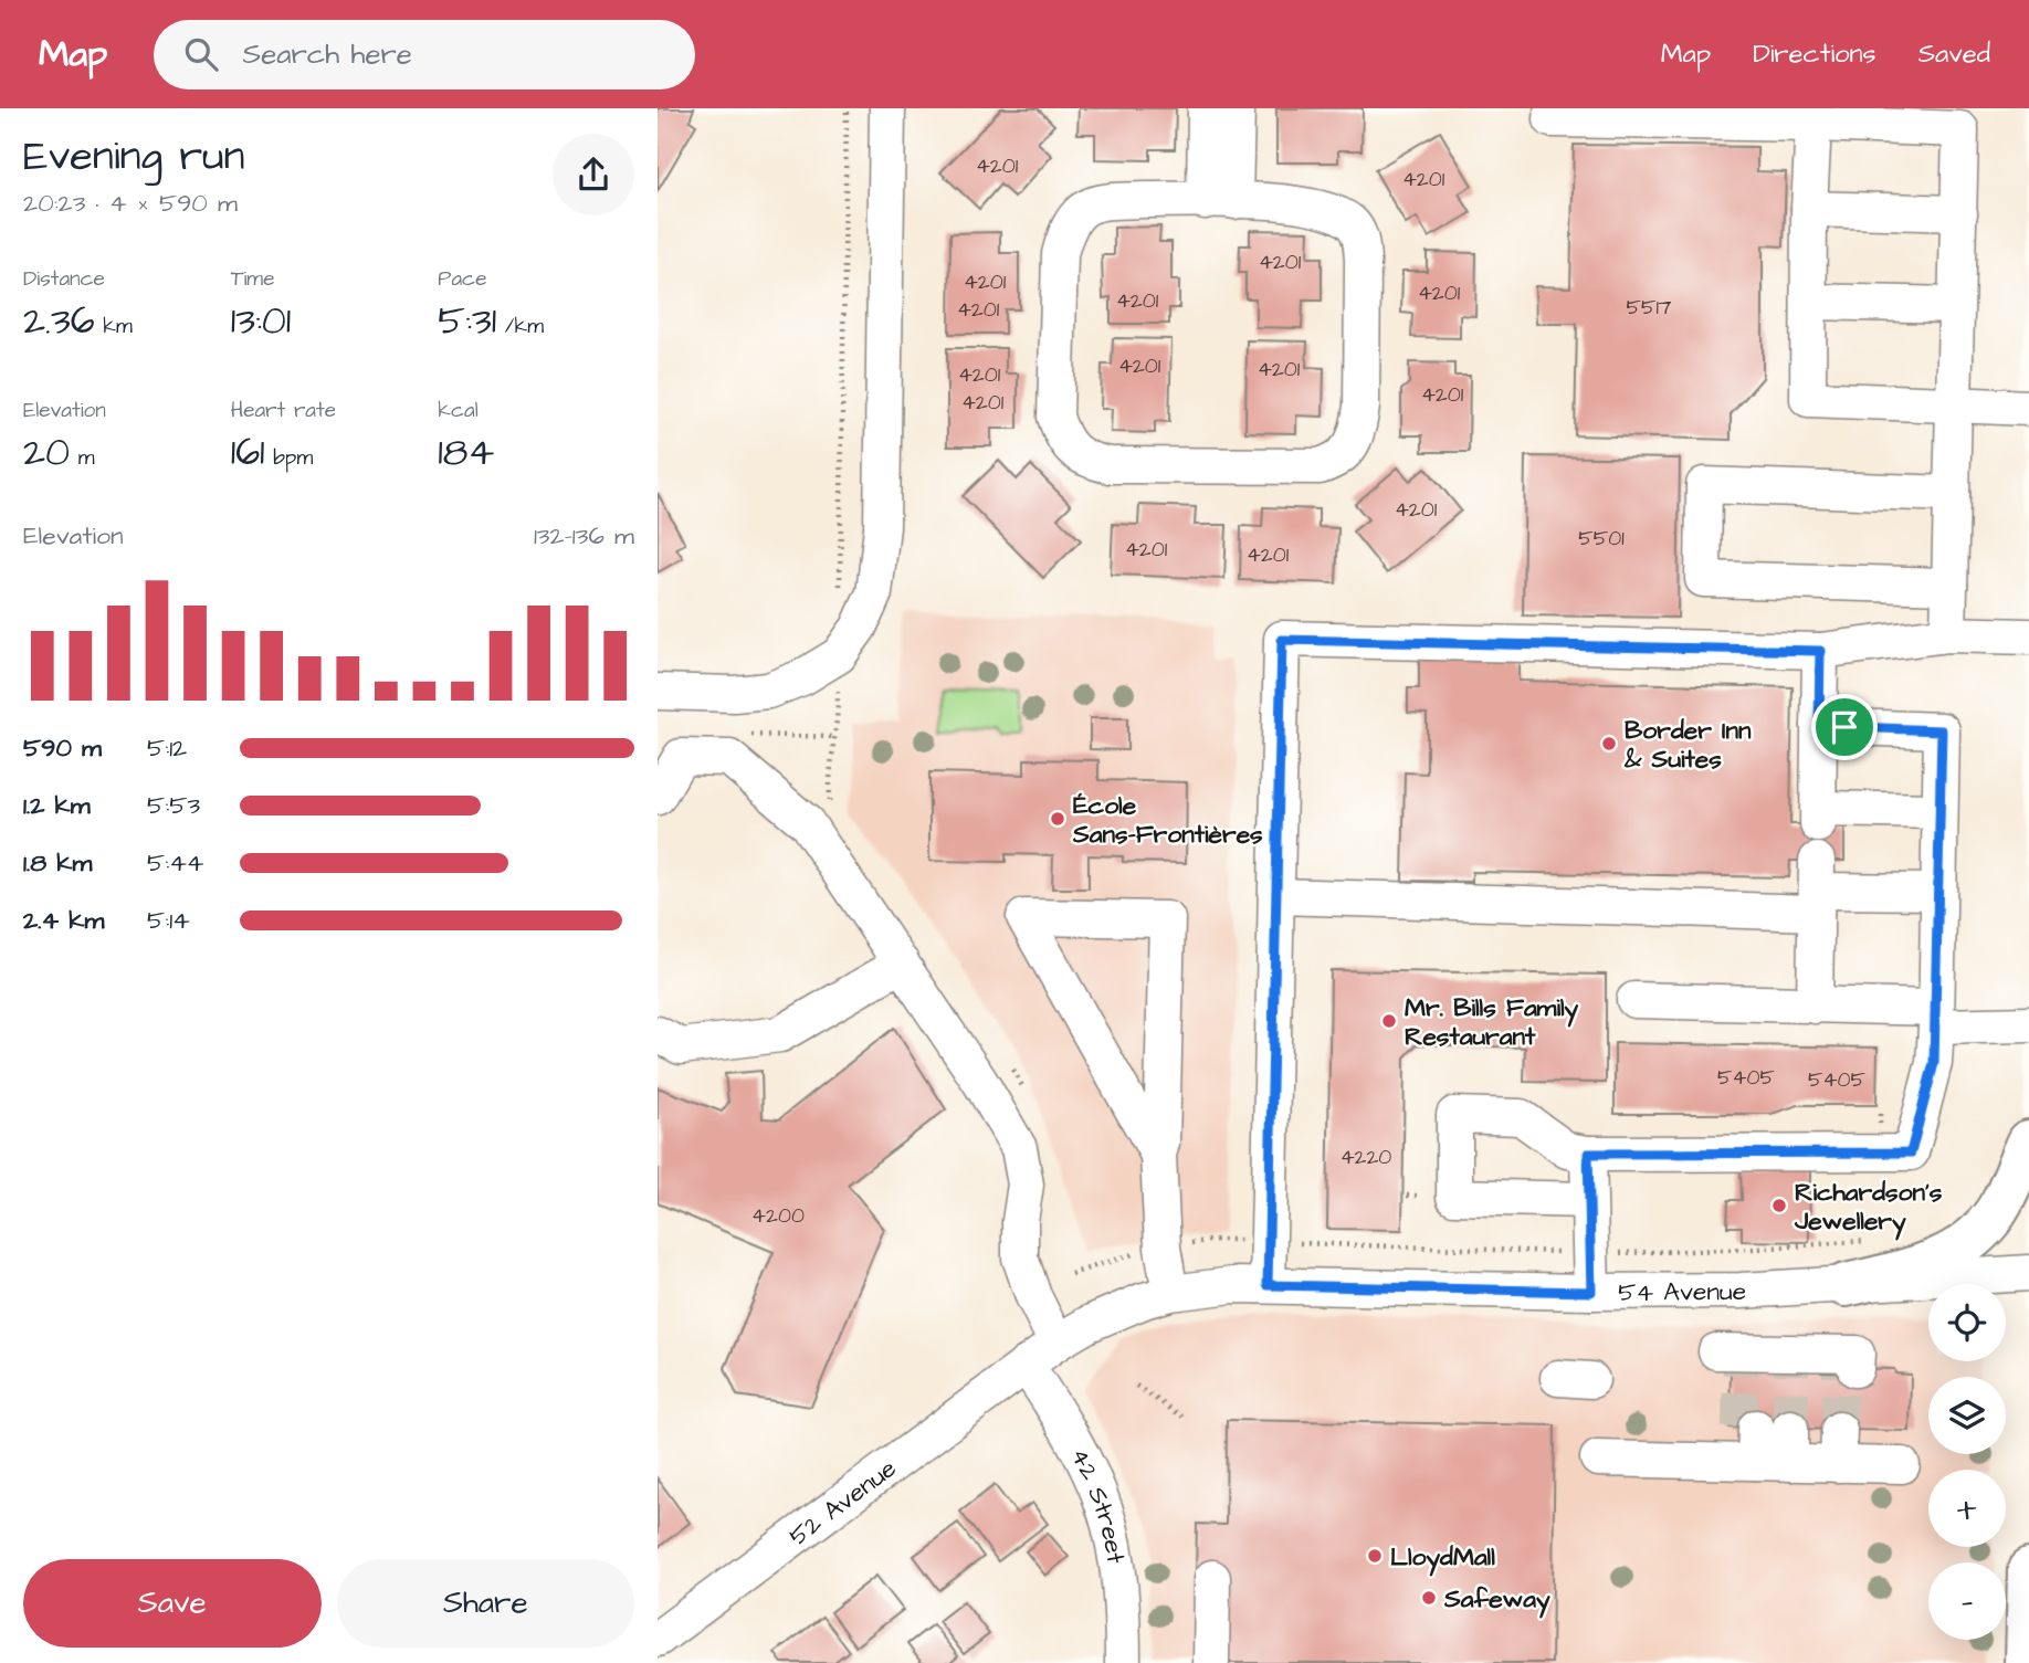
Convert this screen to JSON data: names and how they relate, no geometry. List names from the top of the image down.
{
  "streets": {
    "street": ["54 Avenue", "52 Avenue", "42 Street"]
  },
  "crossings": [
    ["54 Avenue", "52 Avenue"],
    ["54 Avenue", "42 Street"],
    ["52 Avenue", "42 Street"]
  ],
  "places": [
    "Border Inn & Suites",
    "École Sans-Frontières",
    "Mr. Bills Family Restaurant",
    "Richardson's Jewellery",
    "LloydMall",
    "Safeway"
  ],
  "house_numbers": [
    "4201",
    "4201",
    "4201",
    "4201",
    "4201",
    "4201",
    "5517",
    "4201",
    "4201",
    "4201",
    "4201",
    "4201",
    "4201",
    "4201",
    "5501",
    "4201",
    "4201",
    "5405",
    "5405",
    "4220",
    "4200"
  ],
  "page": {
    "header": "Map",
    "search": "Search here",
    "nav": ["Map", "Directions", "Saved"],
    "heading": ["Evening run", "20:23 · 4 × 590 m"],
    "stats": [
      ["Distance", "2.36 km"],
      ["Time", "13:01"],
      ["Pace", "5:31 /km"],
      ["Elevation", "20 m"],
      ["Heart rate", "161 bpm"],
      ["kcal", "184"]
    ],
    "chart": ["Elevation", "132–136 m"],
    "list": [
      {
        "name": "590 m",
        "note": "5:12"
      },
      {
        "name": "1.2 km",
        "note": "5:53"
      },
      {
        "name": "1.8 km",
        "note": "5:44"
      },
      {
        "name": "2.4 km",
        "note": "5:14"
      }
    ],
    "map_buttons": ["+", "−"],
    "buttons": ["Save", "Share"]
  }
}
